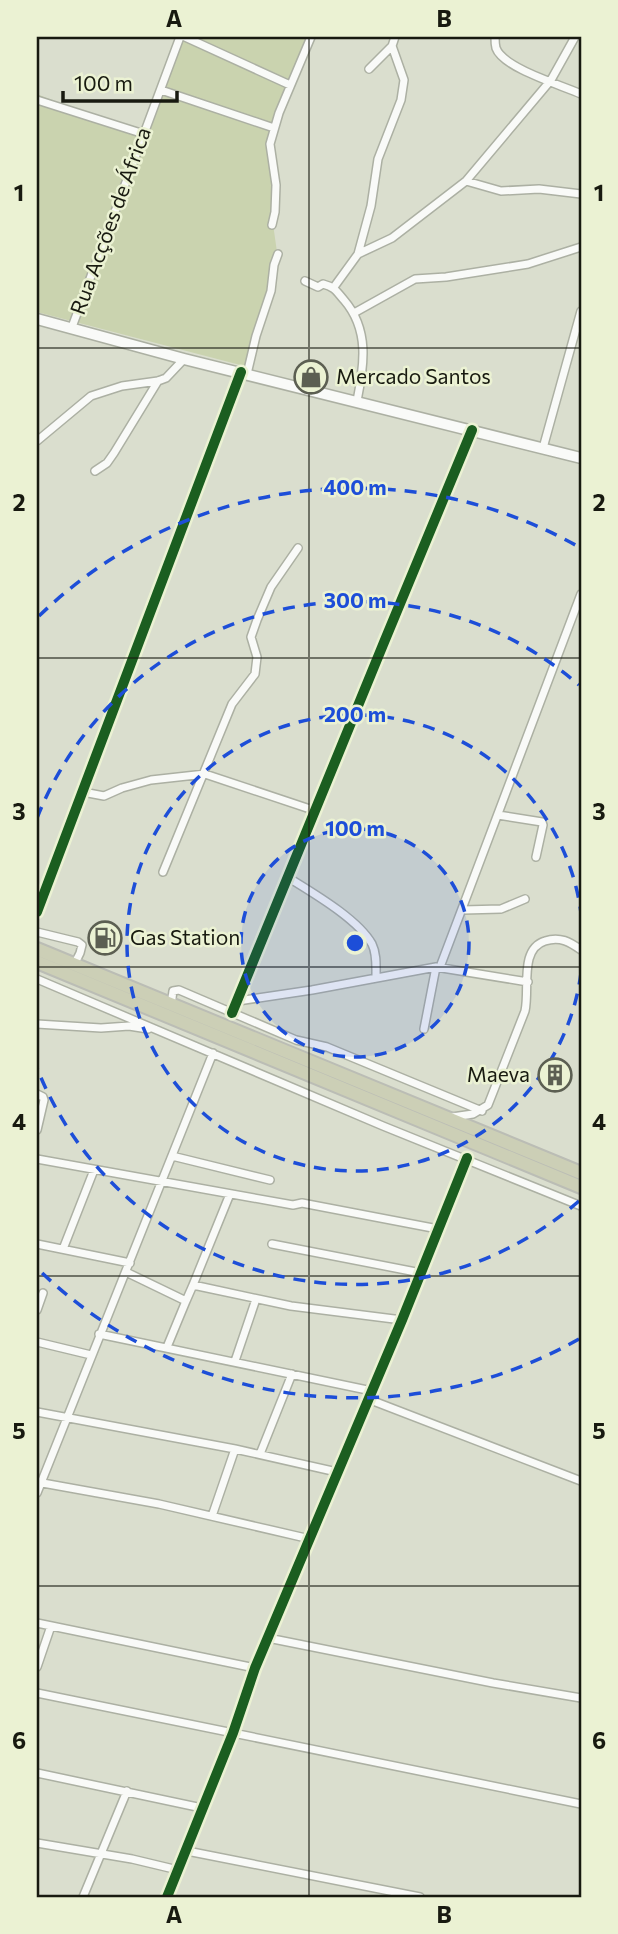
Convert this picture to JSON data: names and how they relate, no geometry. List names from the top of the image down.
{
  "streets": {
    "street": ["Rua Acções de África"]
  },
  "places": {
    "shop": ["Mercado Santos"],
    "fuel station": ["Gas Station"],
    "building": ["Maeva"]
  },
  "scale_bar": "100 m",
  "grid": {
    "columns": ["A", "B"],
    "rows": [
      "1",
      "2",
      "3",
      "4",
      "5",
      "6"
    ]
  },
  "rings": [
    "400 m",
    "300 m",
    "200 m",
    "100 m"
  ]
}
